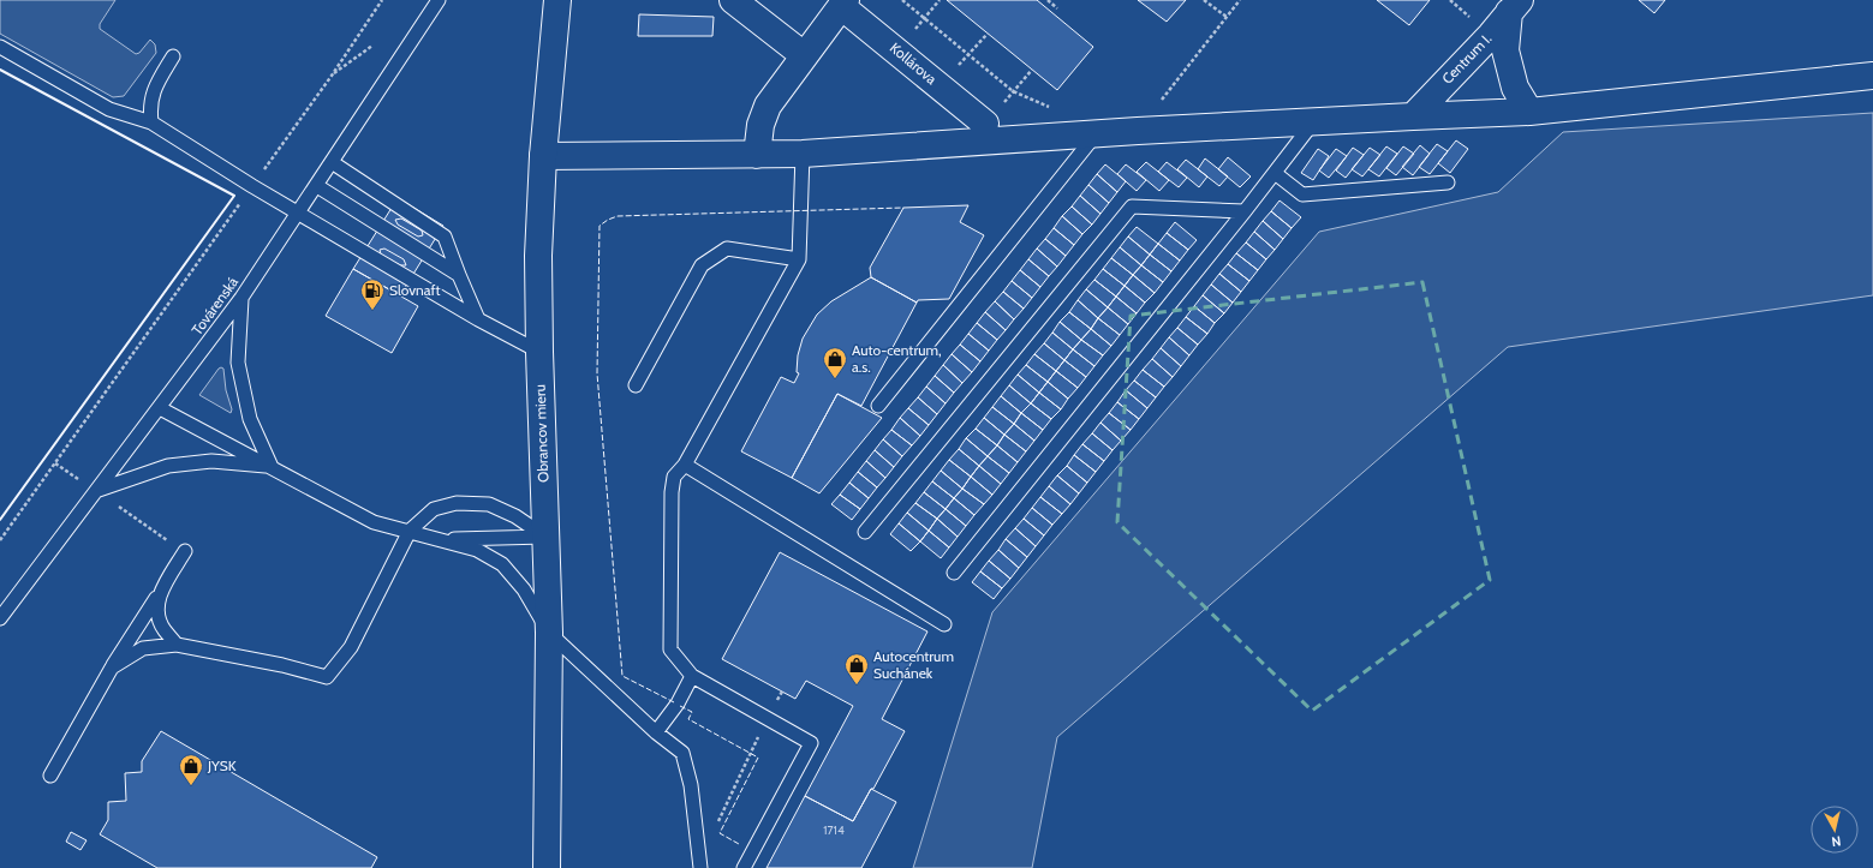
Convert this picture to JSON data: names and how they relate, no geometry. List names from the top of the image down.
{
  "streets": {
    "street": ["Centrum I.", "Kollárova", "Obrancov mieru"],
    "lane": ["Továrenská"]
  },
  "places": {
    "fuel station": ["Slovnaft"],
    "shop": ["Auto-centrum, a.s.", "Autocentrum Suchánek", "JYSK"]
  },
  "house_numbers": ["1714"],
  "north": "bottom"
}
